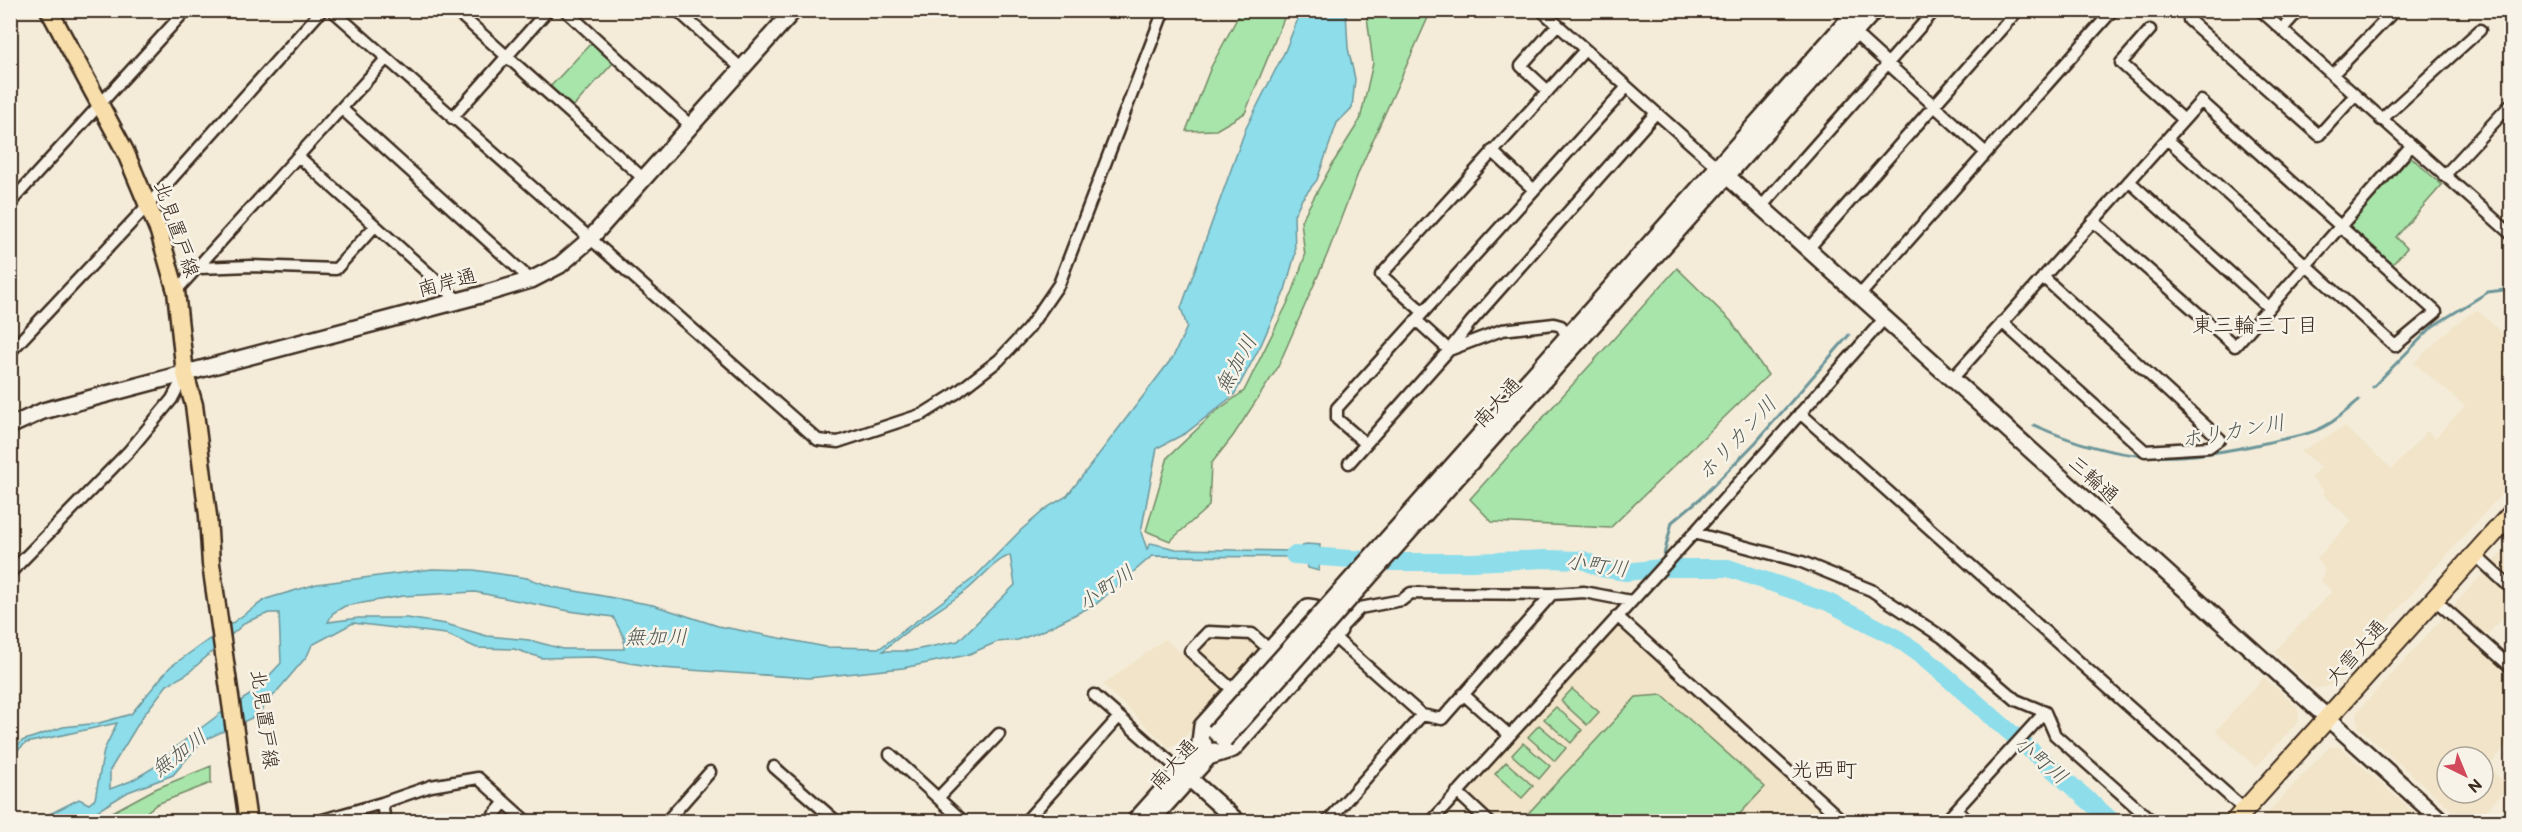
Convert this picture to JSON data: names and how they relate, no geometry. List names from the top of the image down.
{
  "streets": {
    "highway": ["大雪大通"],
    "main road": ["北見置戸線"],
    "street": ["南岸通", "南大通", "三輪通"]
  },
  "crossings": [
    ["北見置戸線", "南岸通"],
    ["南大通", "三輪通"],
    ["三輪通", "大雪大通"]
  ],
  "districts": ["東三輪三丁目", "光西町"],
  "water": ["無加川", "ホリカン川", "小町川"],
  "north": "bottom right"
}
